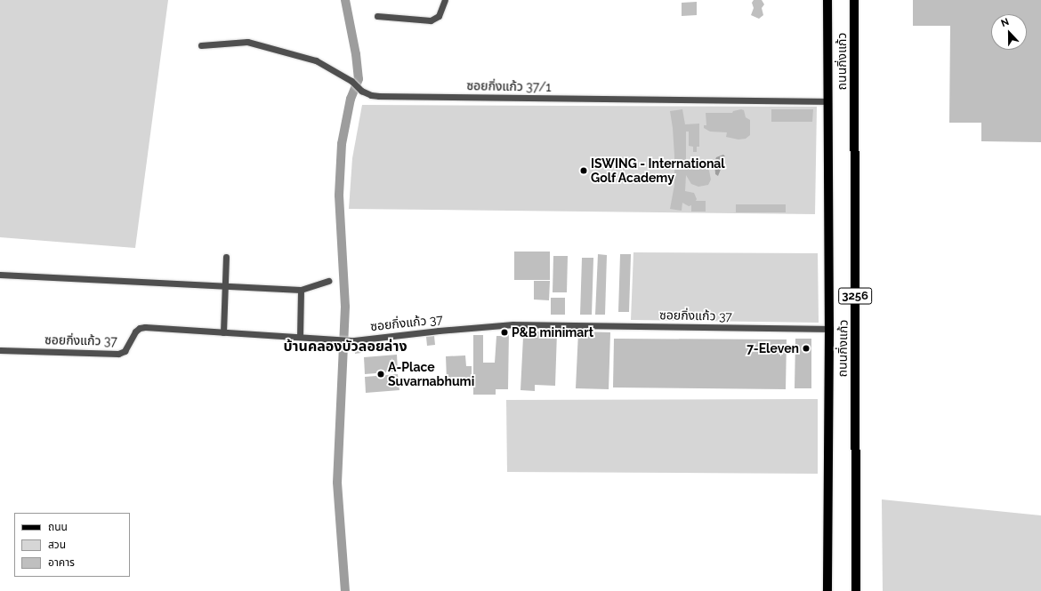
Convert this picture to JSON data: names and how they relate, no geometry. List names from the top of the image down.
{
  "streets": {
    "main road": ["ถนนกิ่งแก้ว", "3256"],
    "street": ["ซอยกิ่งแก้ว 37/1", "ซอยกิ่งแก้ว 37"]
  },
  "crossings": [
    ["ถนนกิ่งแก้ว", "ซอยกิ่งแก้ว 37/1"],
    ["ถนนกิ่งแก้ว", "ซอยกิ่งแก้ว 37"]
  ],
  "districts": ["บ้านคลองบัวลอยล่าง"],
  "places": [
    "ISWING - International Golf Academy",
    "P&B minimart",
    "7-Eleven",
    "A-Place Suvarnabhumi"
  ],
  "legend": ["ถนน", "สวน", "อาคาร"],
  "north": "top"
}
